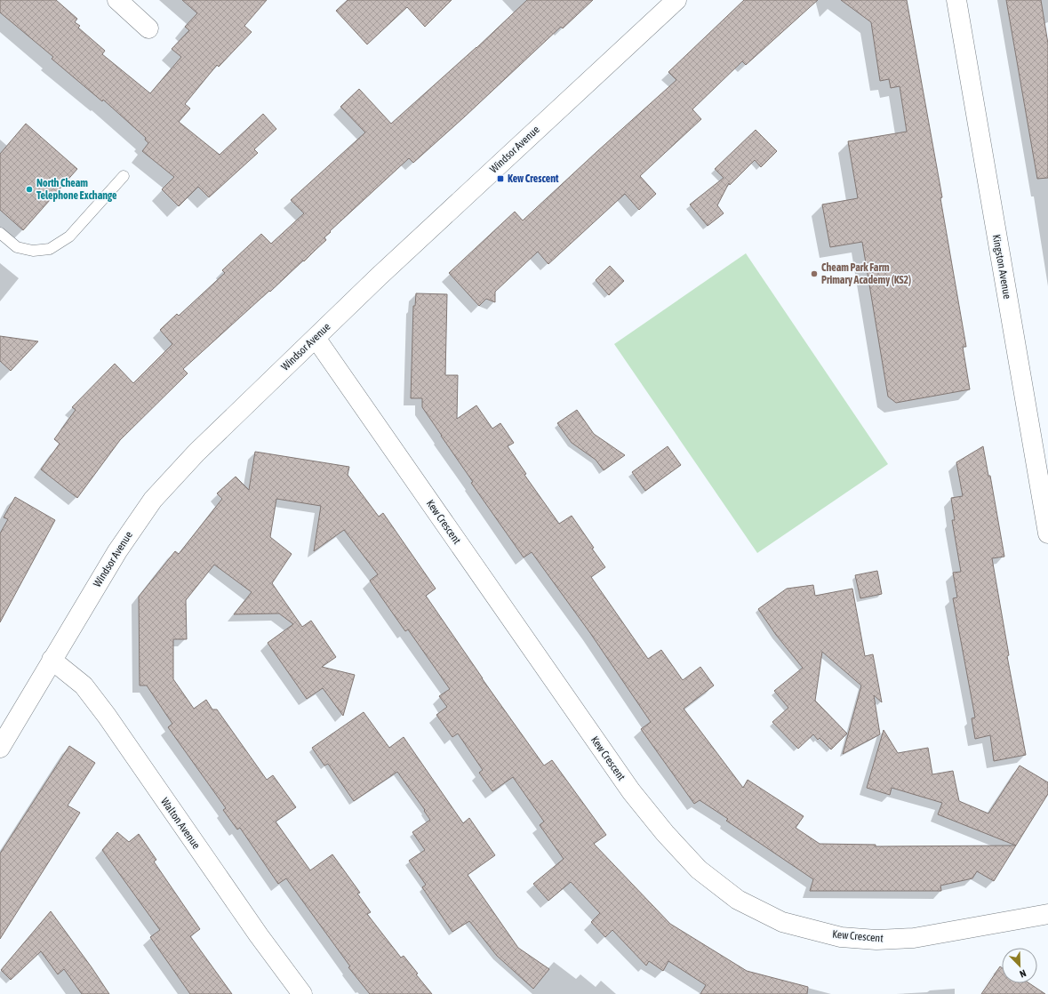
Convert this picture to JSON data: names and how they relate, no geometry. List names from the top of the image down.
{
  "streets": {
    "street": [
      "Windsor Avenue",
      "Kingston Avenue",
      "Kew Crescent",
      "Walton Avenue"
    ]
  },
  "crossings": [
    ["Windsor Avenue", "Kew Crescent"],
    ["Windsor Avenue", "Walton Avenue"]
  ],
  "places": {
    "transit": ["Kew Crescent"],
    "other": ["North Cheam Telephone Exchange", "Cheam Park Farm Primary Academy (KS2)"]
  },
  "north": "bottom right"
}
